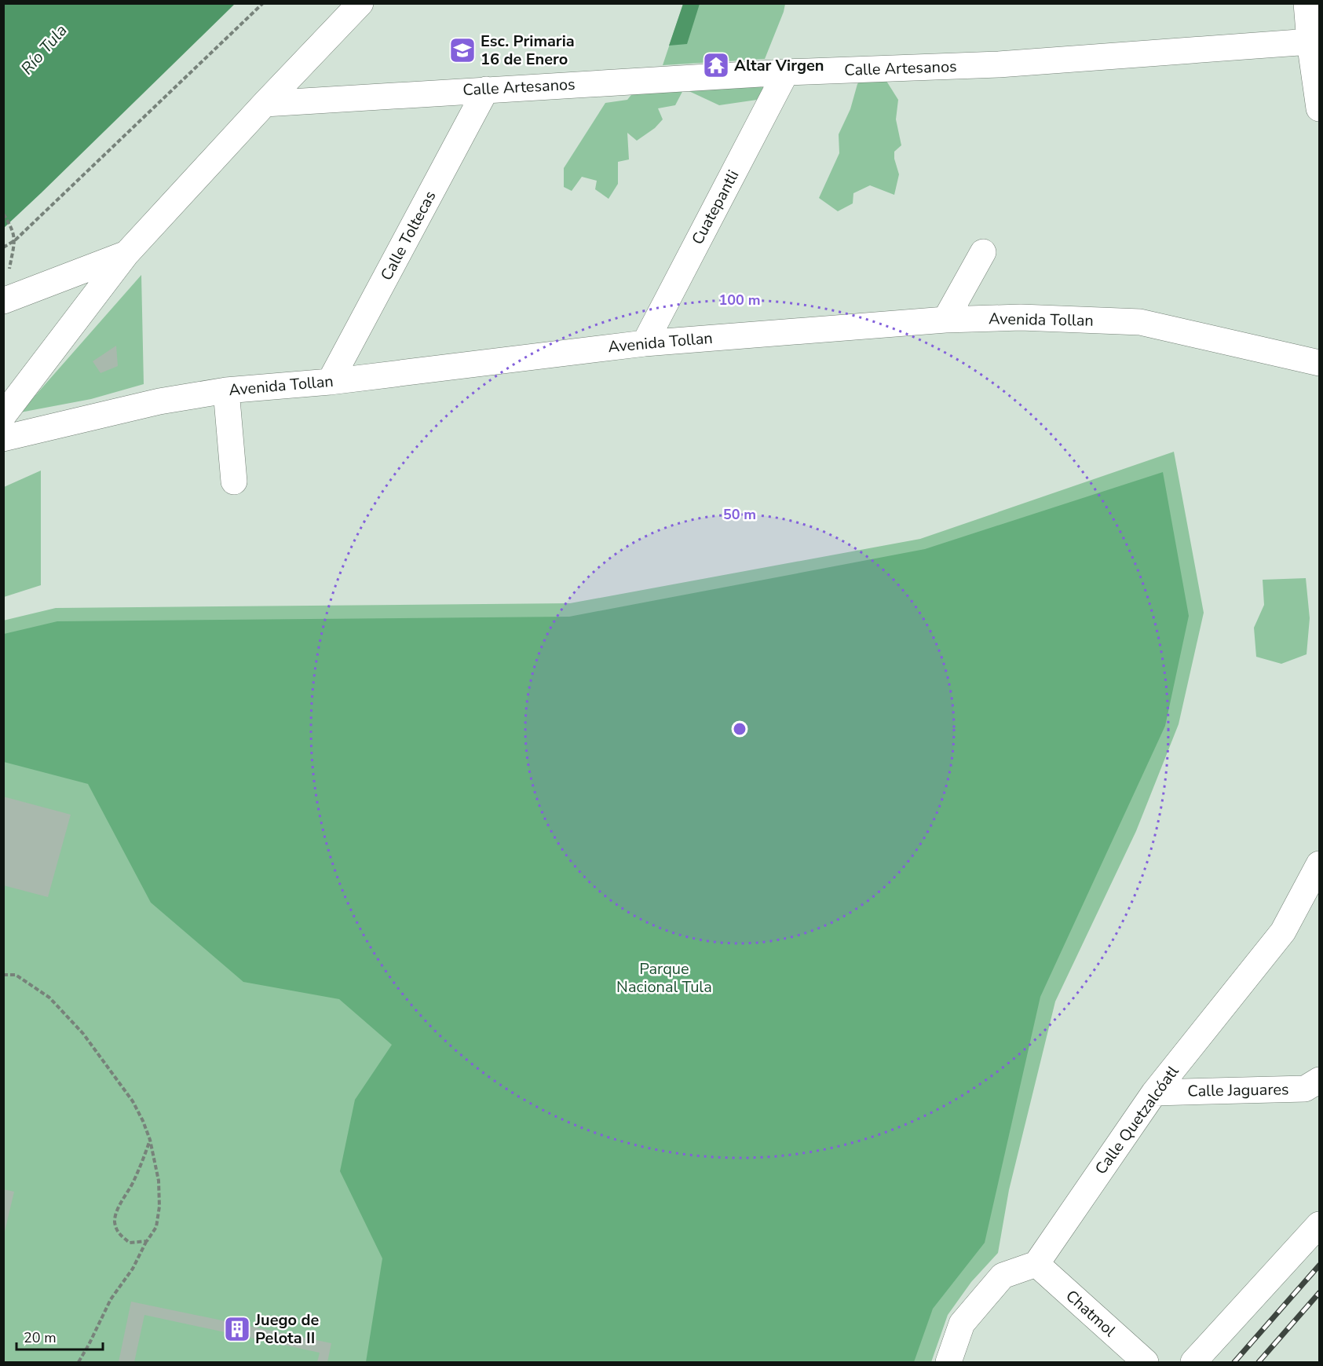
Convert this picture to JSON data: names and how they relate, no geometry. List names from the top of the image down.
{
  "streets": {
    "street": [
      "Calle Artesanos",
      "Cuatepantli",
      "Calle Toltecas",
      "Avenida Tollan",
      "Calle Jaguares",
      "Calle Quetzalcóatl",
      "Chatmol"
    ]
  },
  "crossings": [
    ["Calle Artesanos", "Cuatepantli"],
    ["Calle Artesanos", "Calle Toltecas"],
    ["Cuatepantli", "Avenida Tollan"],
    ["Calle Toltecas", "Avenida Tollan"],
    ["Calle Jaguares", "Calle Quetzalcóatl"],
    ["Calle Quetzalcóatl", "Chatmol"]
  ],
  "water": ["Río Tula"],
  "parks": ["Parque Nacional Tula"],
  "places": {
    "school or university": ["Esc. Primaria 16 de Enero"],
    "temple": ["Altar Virgen"],
    "building": ["Juego de Pelota II"]
  },
  "scale_bar": "20 m",
  "rings": ["100 m", "50 m"]
}
